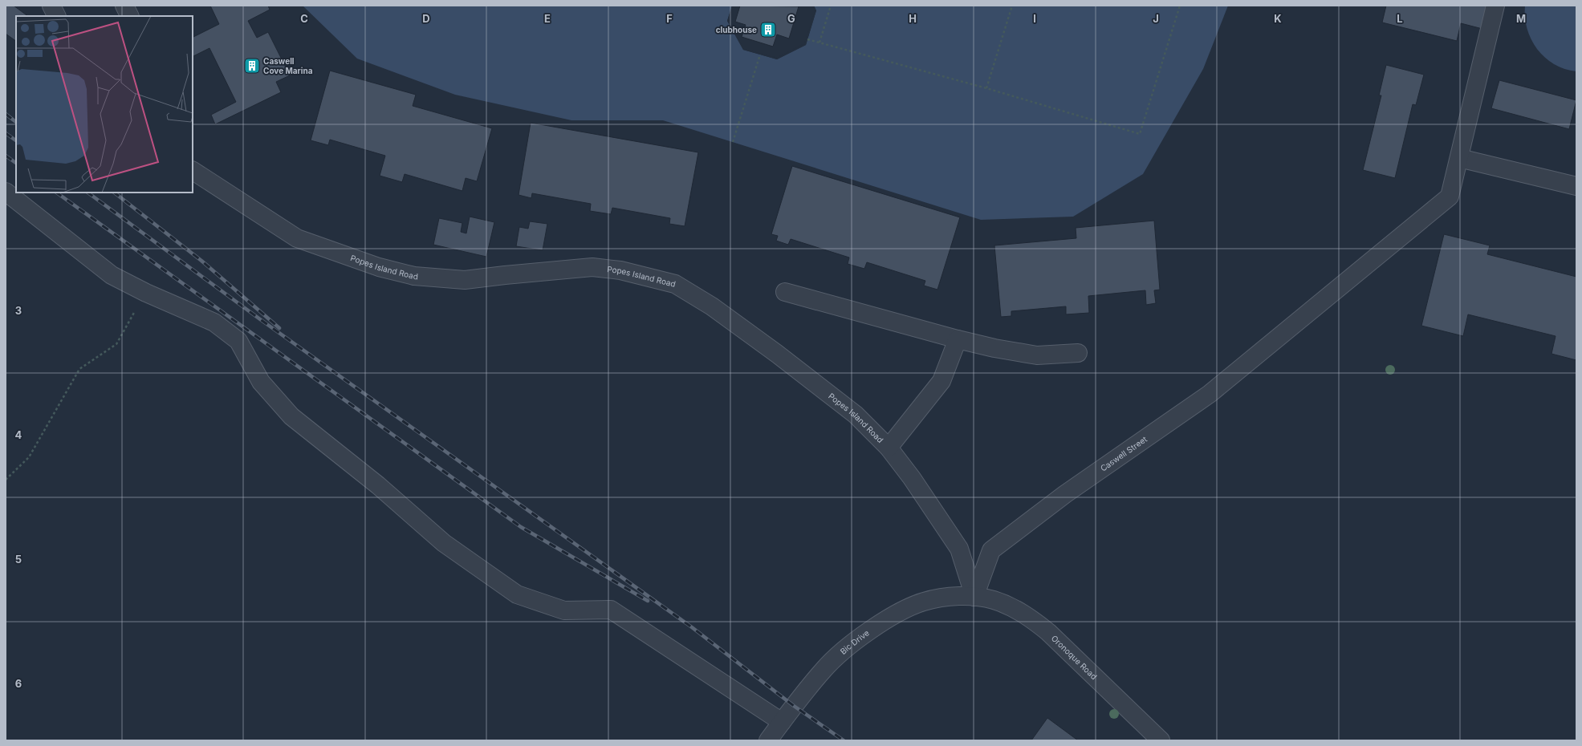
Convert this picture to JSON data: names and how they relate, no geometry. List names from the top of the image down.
{
  "streets": {
    "street": [
      "Popes Island Road",
      "Caswell Street",
      "Bic Drive",
      "Oronoque Road"
    ]
  },
  "crossings": [
    ["Popes Island Road", "Caswell Street"],
    ["Popes Island Road", "Bic Drive"],
    ["Popes Island Road", "Oronoque Road"],
    ["Caswell Street", "Bic Drive"],
    ["Caswell Street", "Oronoque Road"],
    ["Bic Drive", "Oronoque Road"]
  ],
  "places": {
    "building": ["clubhouse", "Caswell Cove Marina"]
  },
  "grid": {
    "columns": [
      "C",
      "D",
      "E",
      "F",
      "G",
      "H",
      "I",
      "J",
      "K",
      "L",
      "M"
    ],
    "rows": [
      "3",
      "4",
      "5",
      "6"
    ]
  }
}
